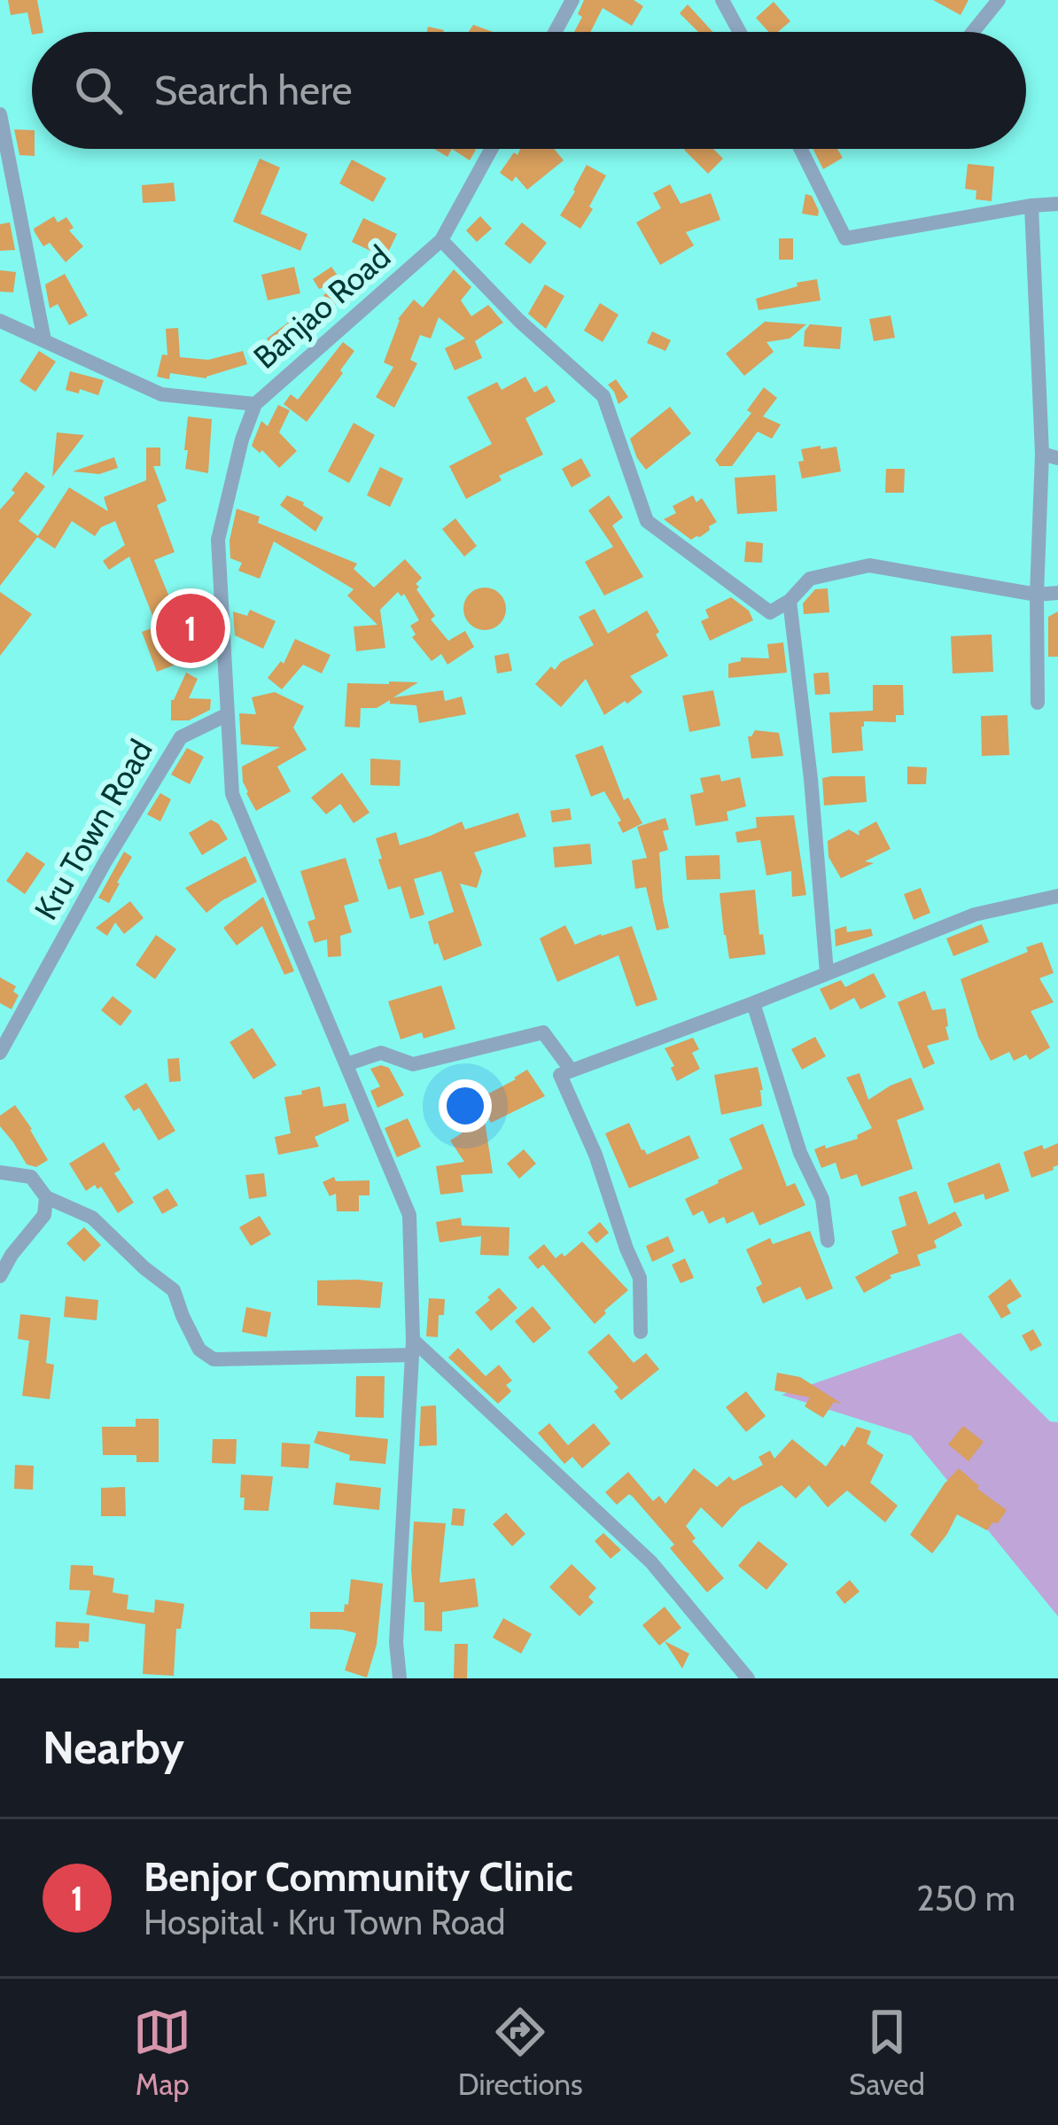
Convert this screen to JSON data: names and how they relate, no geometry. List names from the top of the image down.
{
  "streets": {
    "street": ["Banjao Road", "Kru Town Road"]
  },
  "page": {
    "search": "Search here",
    "pins": "1",
    "heading": "Nearby",
    "list": [
      {
        "mark": "1",
        "name": "Benjor Community Clinic",
        "note": "Hospital · Kru Town Road",
        "value": "250 m"
      }
    ],
    "nav": ["Map", "Directions", "Saved"]
  }
}
